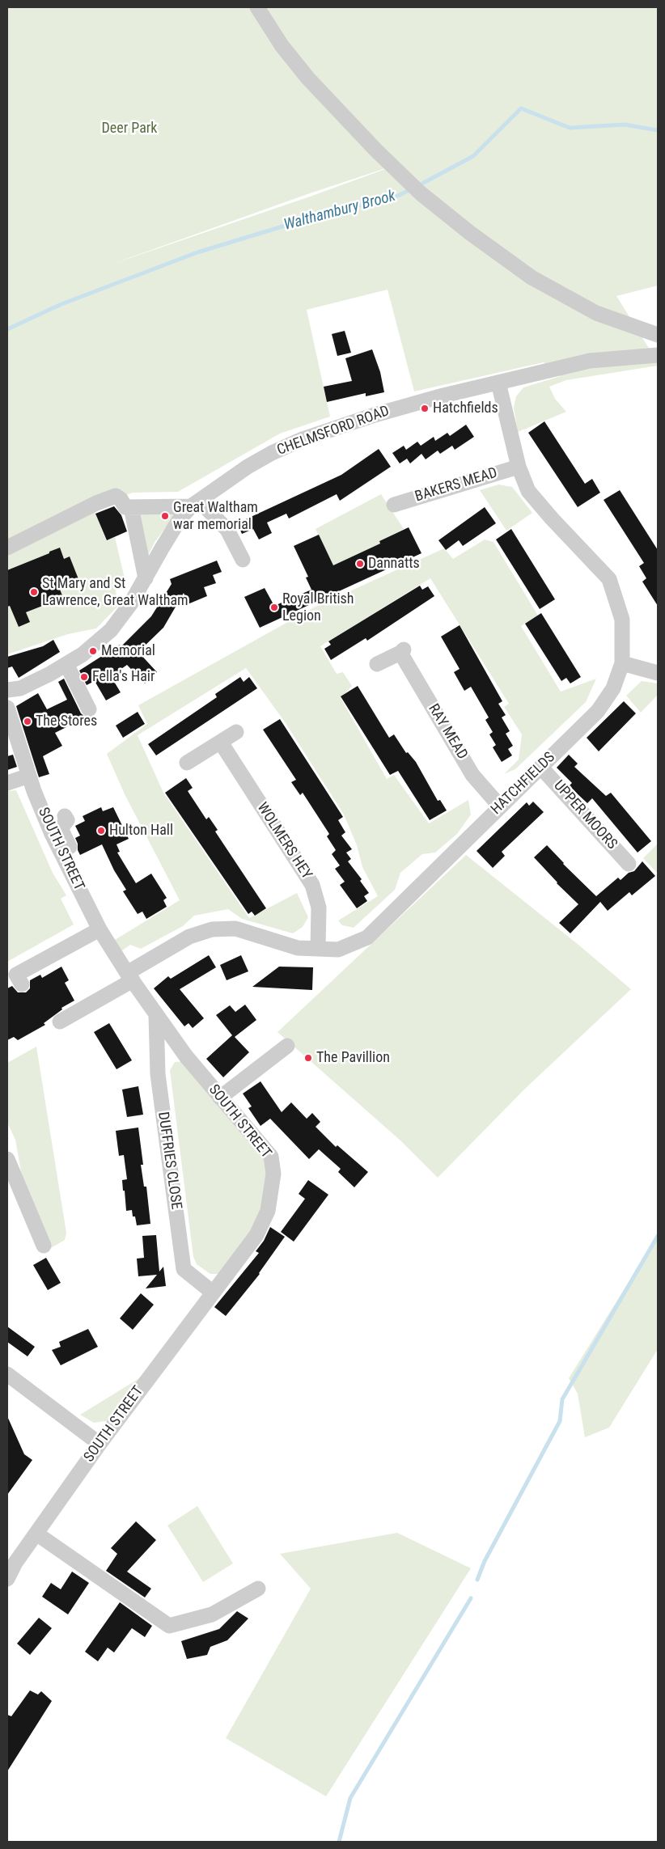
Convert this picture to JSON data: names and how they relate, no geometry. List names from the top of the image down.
{
  "streets": {
    "street": [
      "CHELMSFORD ROAD",
      "BAKERS MEAD",
      "RAY MEAD",
      "HATCHFIELDS",
      "UPPER MOORS",
      "WOLMERS HEY",
      "SOUTH STREET",
      "DUFFRIES CLOSE"
    ]
  },
  "crossings": [
    ["CHELMSFORD ROAD", "HATCHFIELDS"],
    ["BAKERS MEAD", "HATCHFIELDS"],
    ["RAY MEAD", "HATCHFIELDS"],
    ["HATCHFIELDS", "UPPER MOORS"],
    ["HATCHFIELDS", "WOLMERS HEY"],
    ["HATCHFIELDS", "SOUTH STREET"],
    ["SOUTH STREET", "DUFFRIES CLOSE"]
  ],
  "water": ["Walthambury Brook"],
  "parks": ["Deer Park"],
  "places": [
    "Hatchfields",
    "Great Waltham war memorial",
    "Dannatts",
    "St Mary and St Lawrence, Great Waltham",
    "Royal British Legion",
    "Memorial",
    "Fella's Hair",
    "The Stores",
    "Hulton Hall",
    "The Pavillion"
  ]
}
